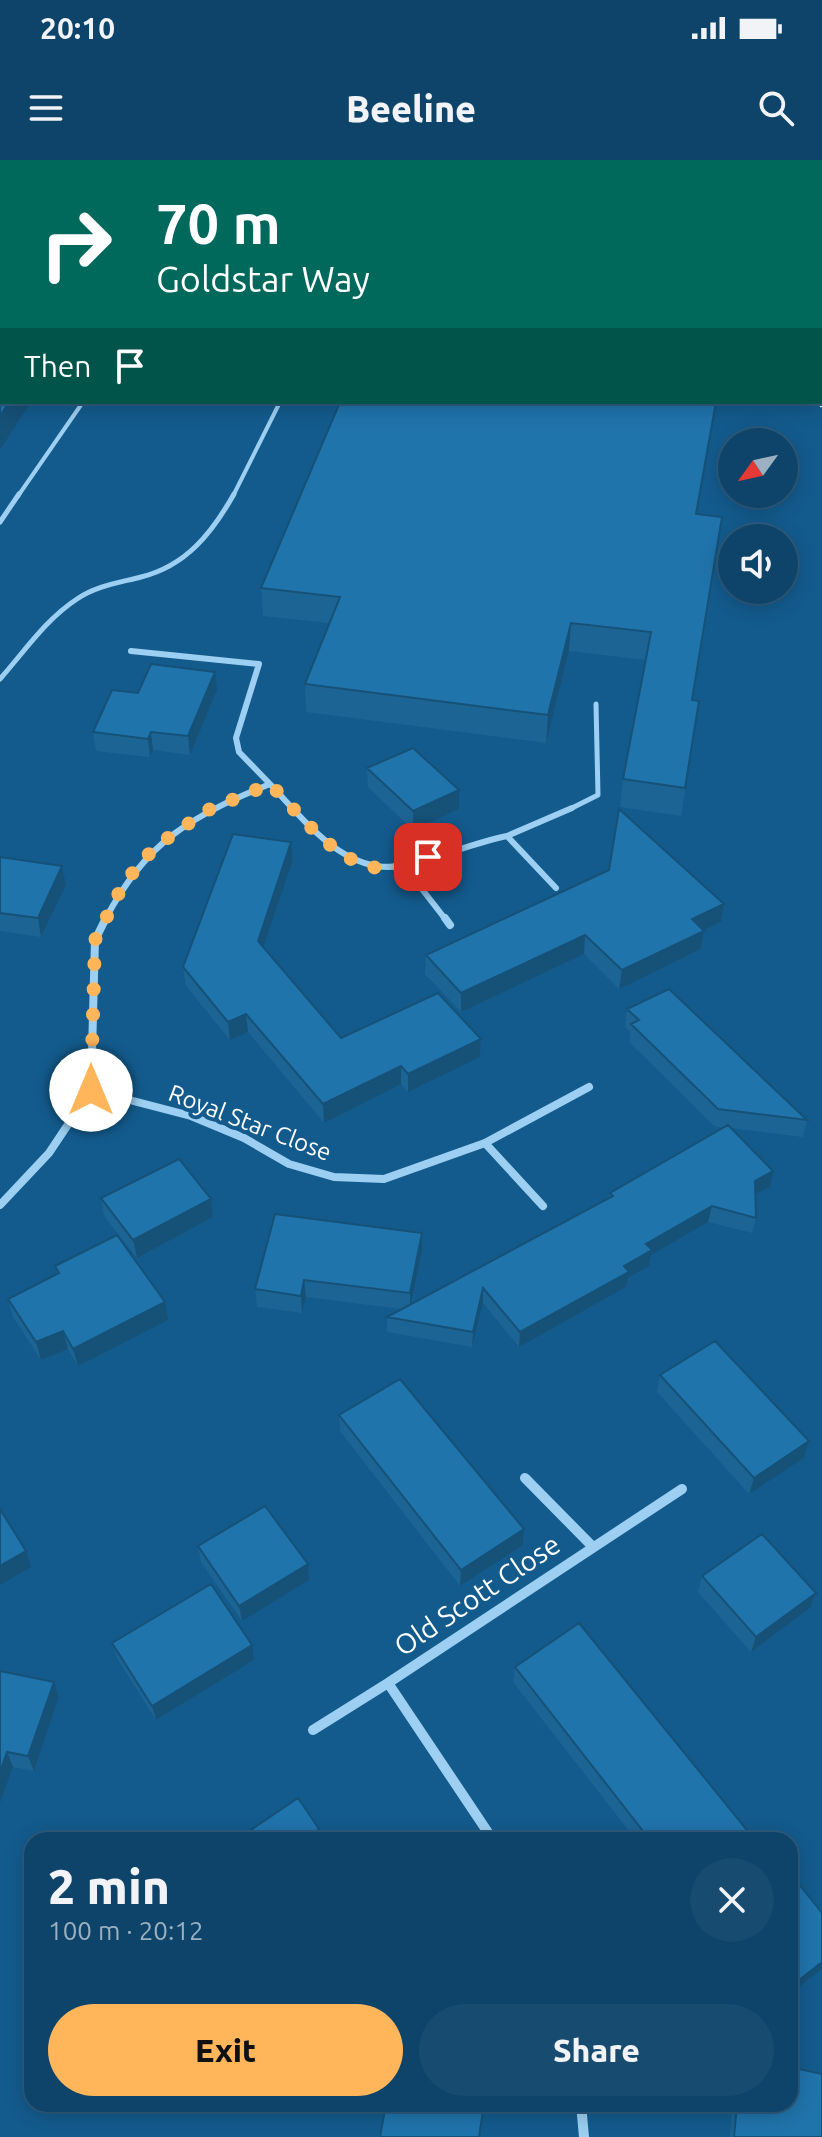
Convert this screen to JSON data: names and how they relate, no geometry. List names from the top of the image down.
{
  "streets": {
    "street": ["Royal Star Close", "Old Scott Close"]
  },
  "north": "bottom left",
  "page": {
    "status": "20:10",
    "header": "Beeline",
    "turn": ["70 m", "Goldstar Way"],
    "then": "Then",
    "heading": ["2 min", "100 m · 20:12"],
    "buttons": ["Exit", "Share"]
  }
}
